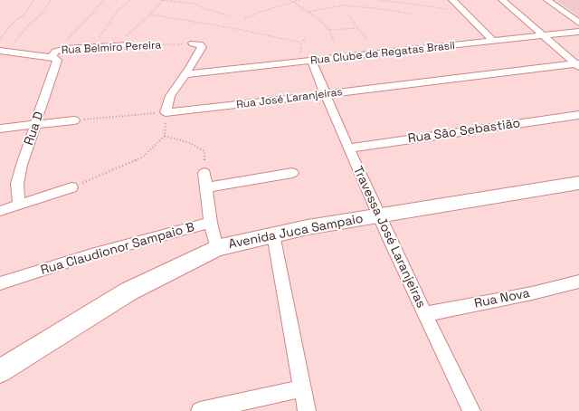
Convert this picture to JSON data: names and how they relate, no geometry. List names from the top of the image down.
{
  "streets": {
    "main road": ["Avenida Juca Sampaio"],
    "street": [
      "Rua Belmiro Pereira",
      "Rua Clube de Regatas Brasil",
      "Rua José Laranjeiras",
      "Rua D",
      "Rua São Sebastião",
      "Travessa José Laranjeiras",
      "Rua Claudionor Sampaio B",
      "Rua Nova"
    ]
  },
  "crossings": [
    ["Rua Belmiro Pereira", "Rua D"],
    ["Rua Clube de Regatas Brasil", "Travessa José Laranjeiras"],
    ["Rua José Laranjeiras", "Travessa José Laranjeiras"],
    ["Rua São Sebastião", "Travessa José Laranjeiras"],
    ["Avenida Juca Sampaio", "Travessa José Laranjeiras"],
    ["Avenida Juca Sampaio", "Rua Claudionor Sampaio B"],
    ["Travessa José Laranjeiras", "Rua Nova"]
  ]
}
